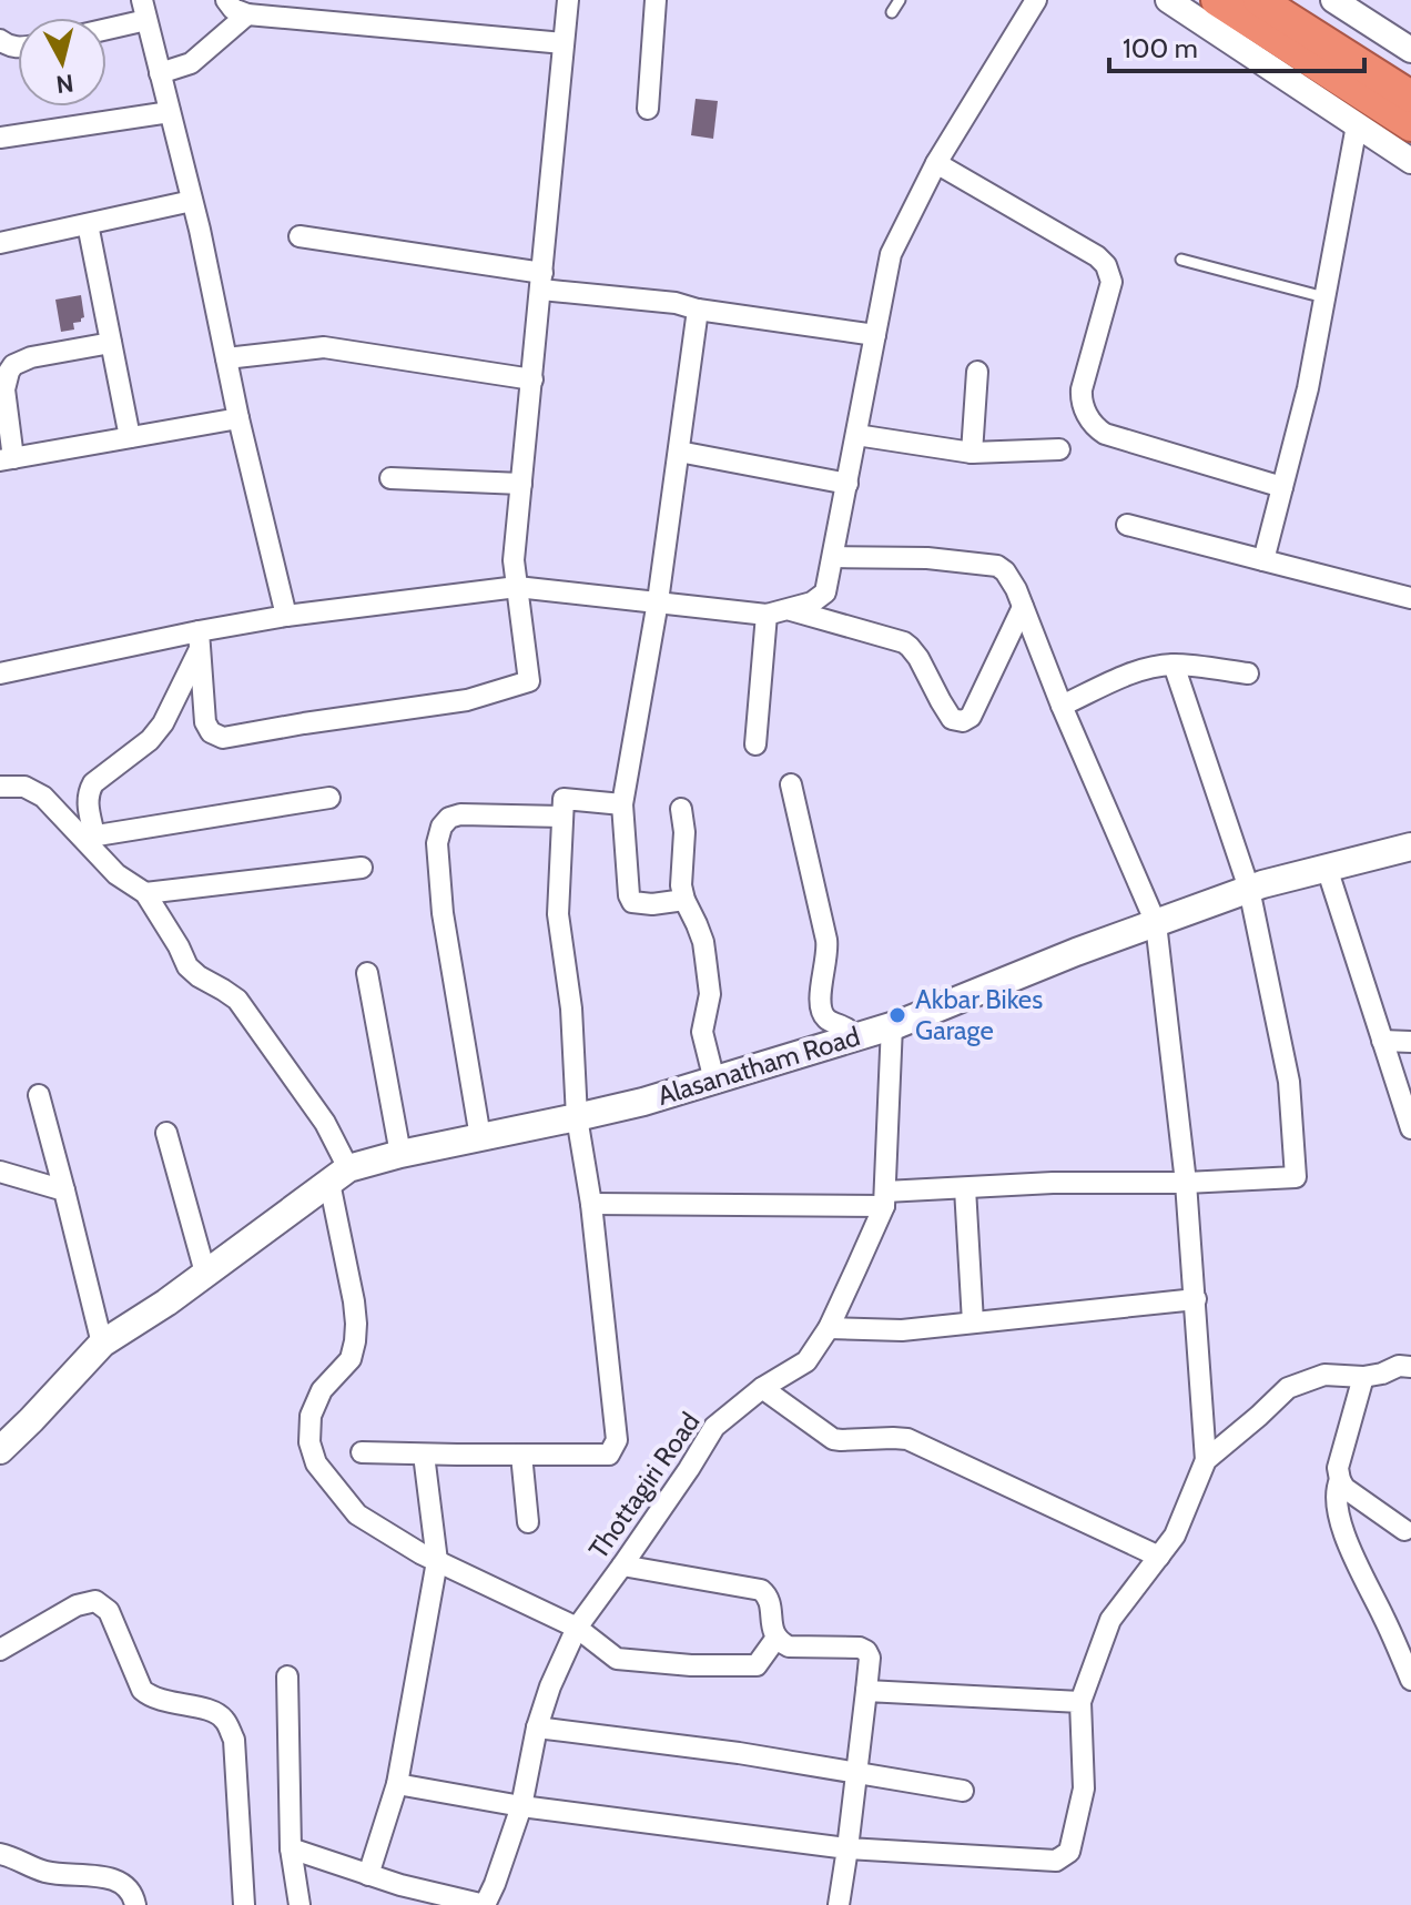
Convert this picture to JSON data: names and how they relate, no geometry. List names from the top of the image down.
{
  "streets": {
    "main road": ["Alasanatham Road"],
    "street": ["Thottagiri Road"]
  },
  "crossings": [
    ["Alasanatham Road", "Thottagiri Road"]
  ],
  "places": ["Akbar Bikes Garage"],
  "scale_bar": "100 m",
  "north": "bottom"
}
